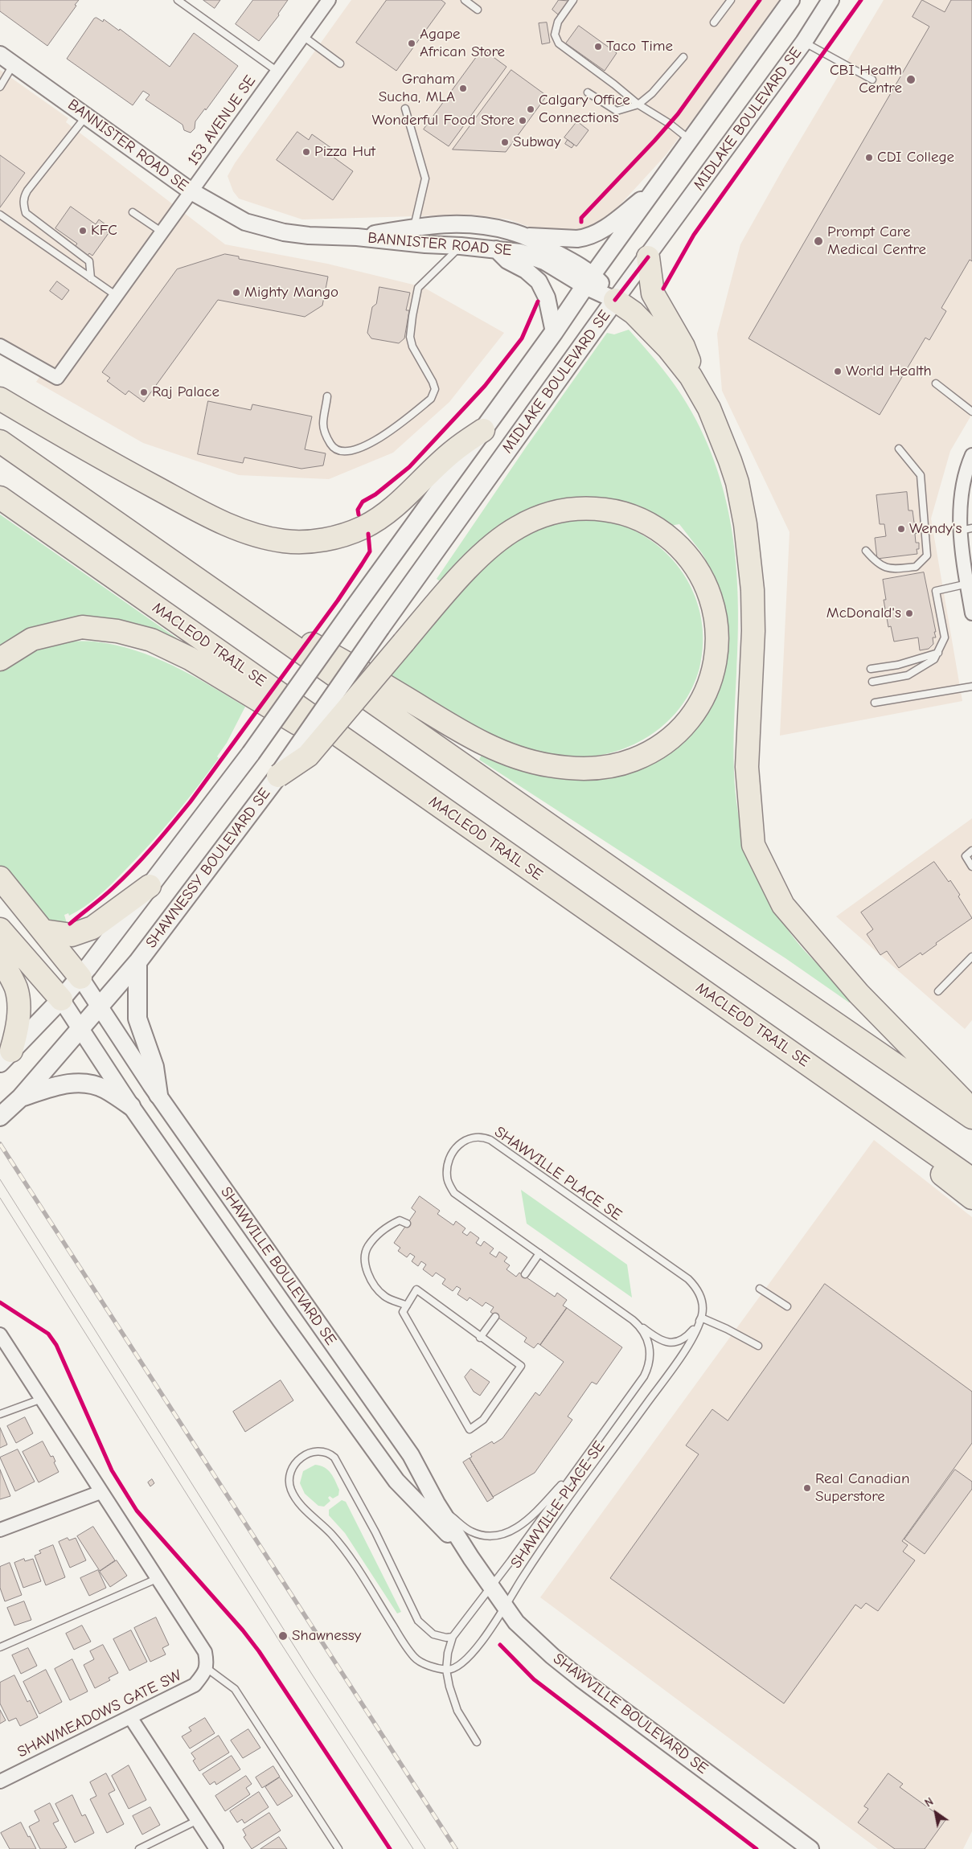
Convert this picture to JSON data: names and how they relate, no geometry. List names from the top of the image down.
{
  "streets": {
    "highway": ["MACLEOD TRAIL SE"],
    "main road": ["MIDLAKE BOULEVARD SE", "SHAWNESSY BOULEVARD SE"],
    "street": [
      "153 AVENUE SE",
      "BANNISTER ROAD SE",
      "SHAWVILLE BOULEVARD SE",
      "SHAWMEADOWS GATE SW"
    ],
    "lane": ["SHAWVILLE PLACE SE"]
  },
  "crossings": [
    ["MIDLAKE BOULEVARD SE", "BANNISTER ROAD SE"],
    ["MIDLAKE BOULEVARD SE", "SHAWNESSY BOULEVARD SE"],
    ["153 AVENUE SE", "BANNISTER ROAD SE"],
    ["SHAWNESSY BOULEVARD SE", "SHAWVILLE BOULEVARD SE"],
    ["SHAWVILLE PLACE SE", "SHAWVILLE BOULEVARD SE"]
  ],
  "places": [
    "Agape African Store",
    "Taco Time",
    "CBI Health Centre",
    "Graham Sucha, MLA",
    "Calgary Office Connections",
    "Wonderful Food Store",
    "Subway",
    "Pizza Hut",
    "CDI College",
    "KFC",
    "Prompt Care Medical Centre",
    "Mighty Mango",
    "World Health",
    "Raj Palace",
    "Wendy's",
    "McDonald's",
    "Real Canadian Superstore",
    "Shawnessy"
  ],
  "north": "top left"
}
